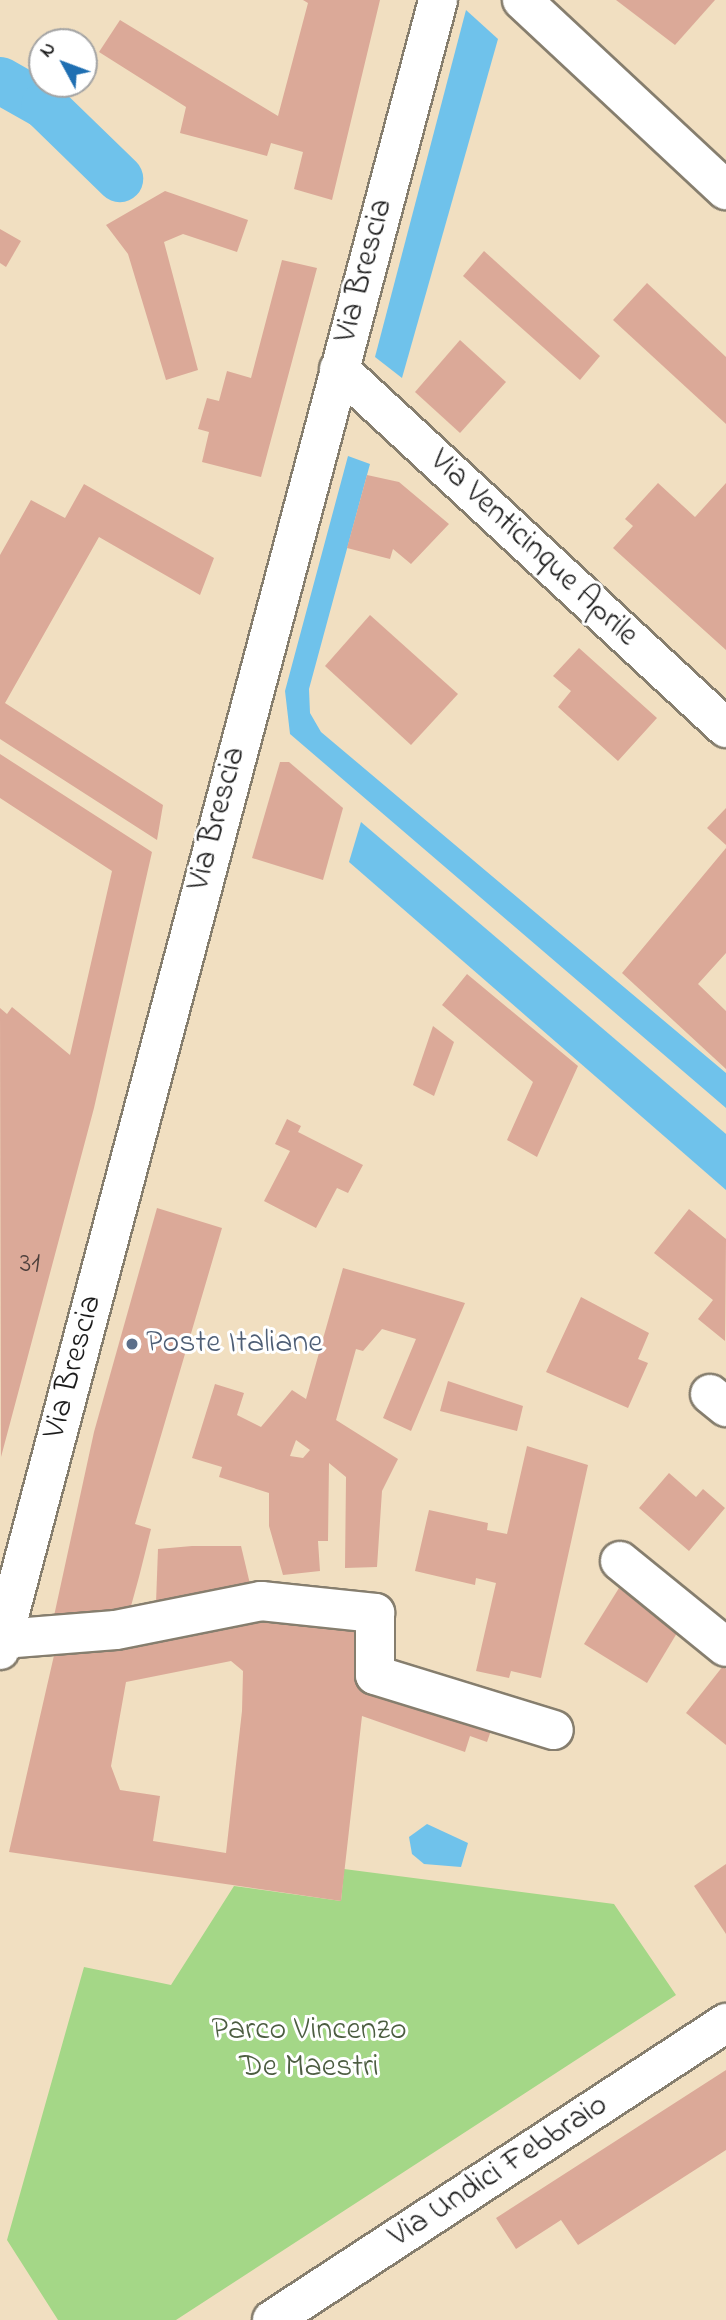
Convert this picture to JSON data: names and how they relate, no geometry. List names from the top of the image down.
{
  "streets": {
    "street": ["Via Brescia", "Via Venticinque Aprile", "Via Undici Febbraio"]
  },
  "crossings": [
    ["Via Brescia", "Via Venticinque Aprile"]
  ],
  "parks": ["Parco Vincenzo De Maestri"],
  "places": ["Poste Italiane"],
  "house_numbers": ["31"],
  "north": "top left"
}
